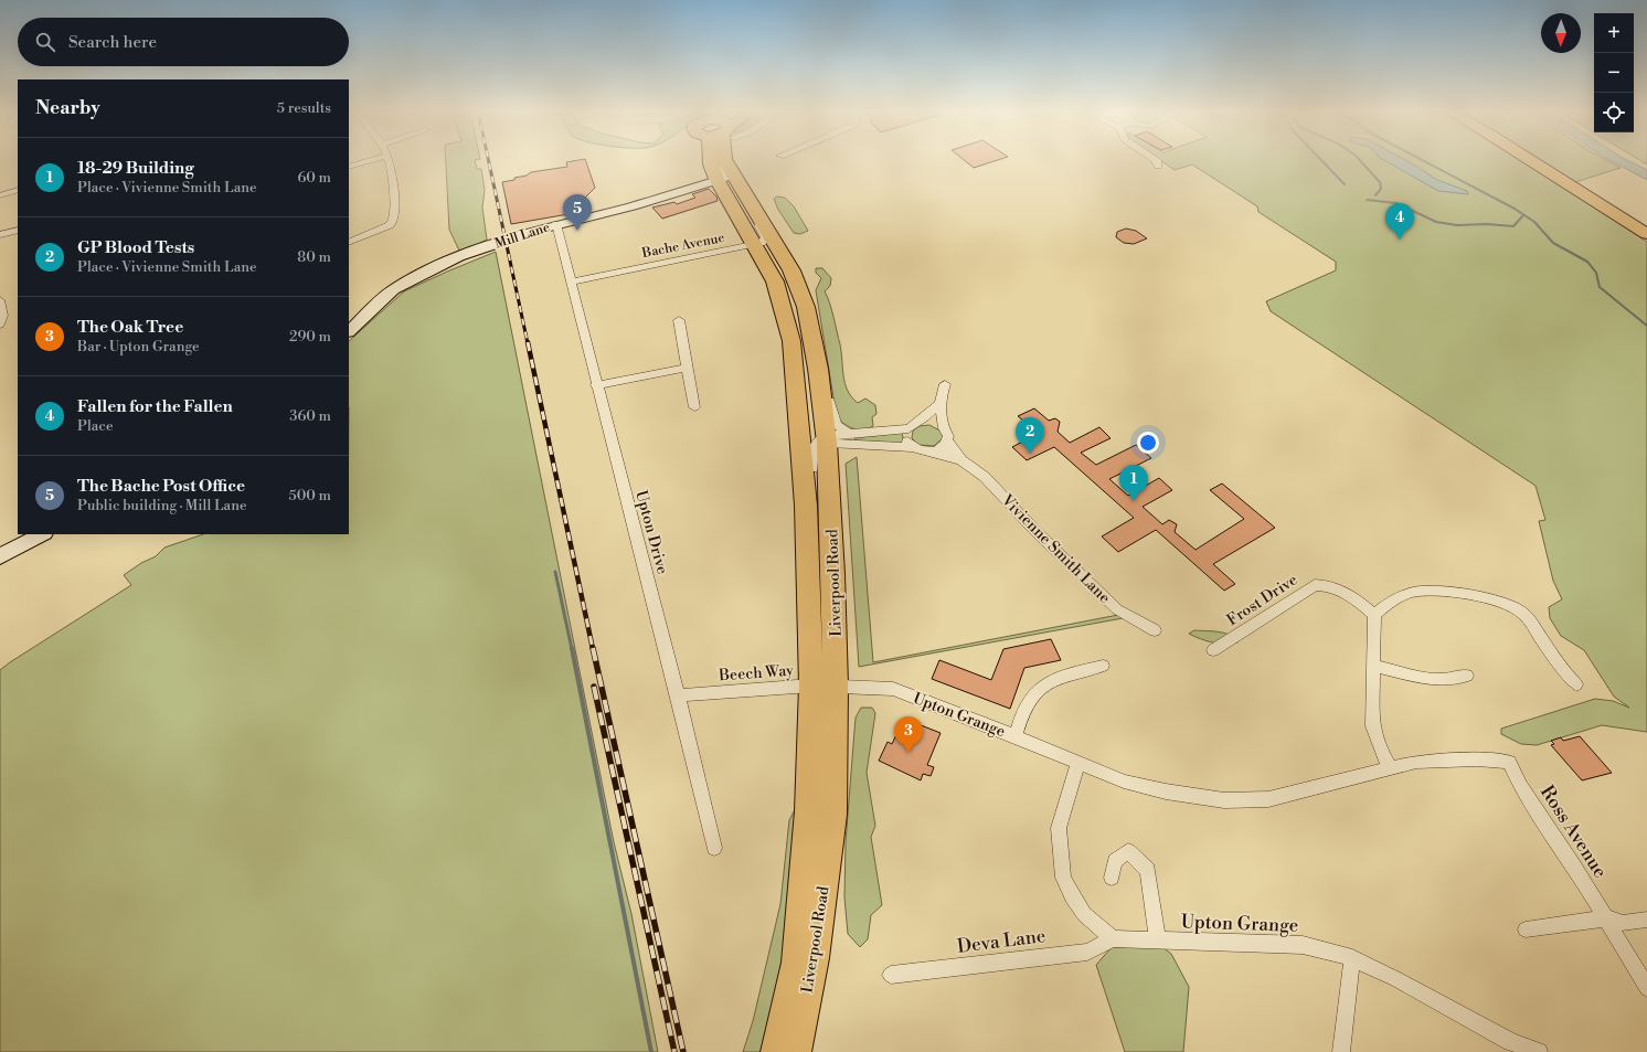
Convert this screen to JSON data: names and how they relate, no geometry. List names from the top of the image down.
{
  "streets": {
    "highway": ["Liverpool Road"],
    "street": [
      "Mill Lane",
      "Bache Avenue",
      "Upton Drive",
      "Vivienne Smith Lane",
      "Frost Drive",
      "Beech Way",
      "Upton Grange",
      "Ross Avenue",
      "Deva Lane"
    ]
  },
  "crossings": [
    ["Mill Lane", "Upton Drive"],
    ["Mill Lane", "Liverpool Road"],
    ["Bache Avenue", "Upton Drive"],
    ["Bache Avenue", "Liverpool Road"],
    ["Upton Drive", "Beech Way"],
    ["Liverpool Road", "Beech Way"],
    ["Liverpool Road", "Upton Grange"],
    ["Beech Way", "Upton Grange"],
    ["Upton Grange", "Ross Avenue"],
    ["Upton Grange", "Deva Lane"]
  ],
  "north": "bottom",
  "page": {
    "map_buttons": ["+", "−"],
    "search": "Search here",
    "heading": ["Nearby", "5 results"],
    "list": [
      {
        "mark": "1",
        "name": "18-29 Building",
        "note": "Place · Vivienne Smith Lane",
        "value": "60 m"
      },
      {
        "mark": "2",
        "name": "GP Blood Tests",
        "note": "Place · Vivienne Smith Lane",
        "value": "80 m"
      },
      {
        "mark": "3",
        "name": "The Oak Tree",
        "note": "Bar · Upton Grange",
        "value": "290 m"
      },
      {
        "mark": "4",
        "name": "Fallen for the Fallen",
        "note": "Place",
        "value": "360 m"
      },
      {
        "mark": "5",
        "name": "The Bache Post Office",
        "note": "Public building · Mill Lane",
        "value": "500 m"
      }
    ],
    "pins": [
      "5",
      "4",
      "2",
      "1",
      "3"
    ]
  }
}
